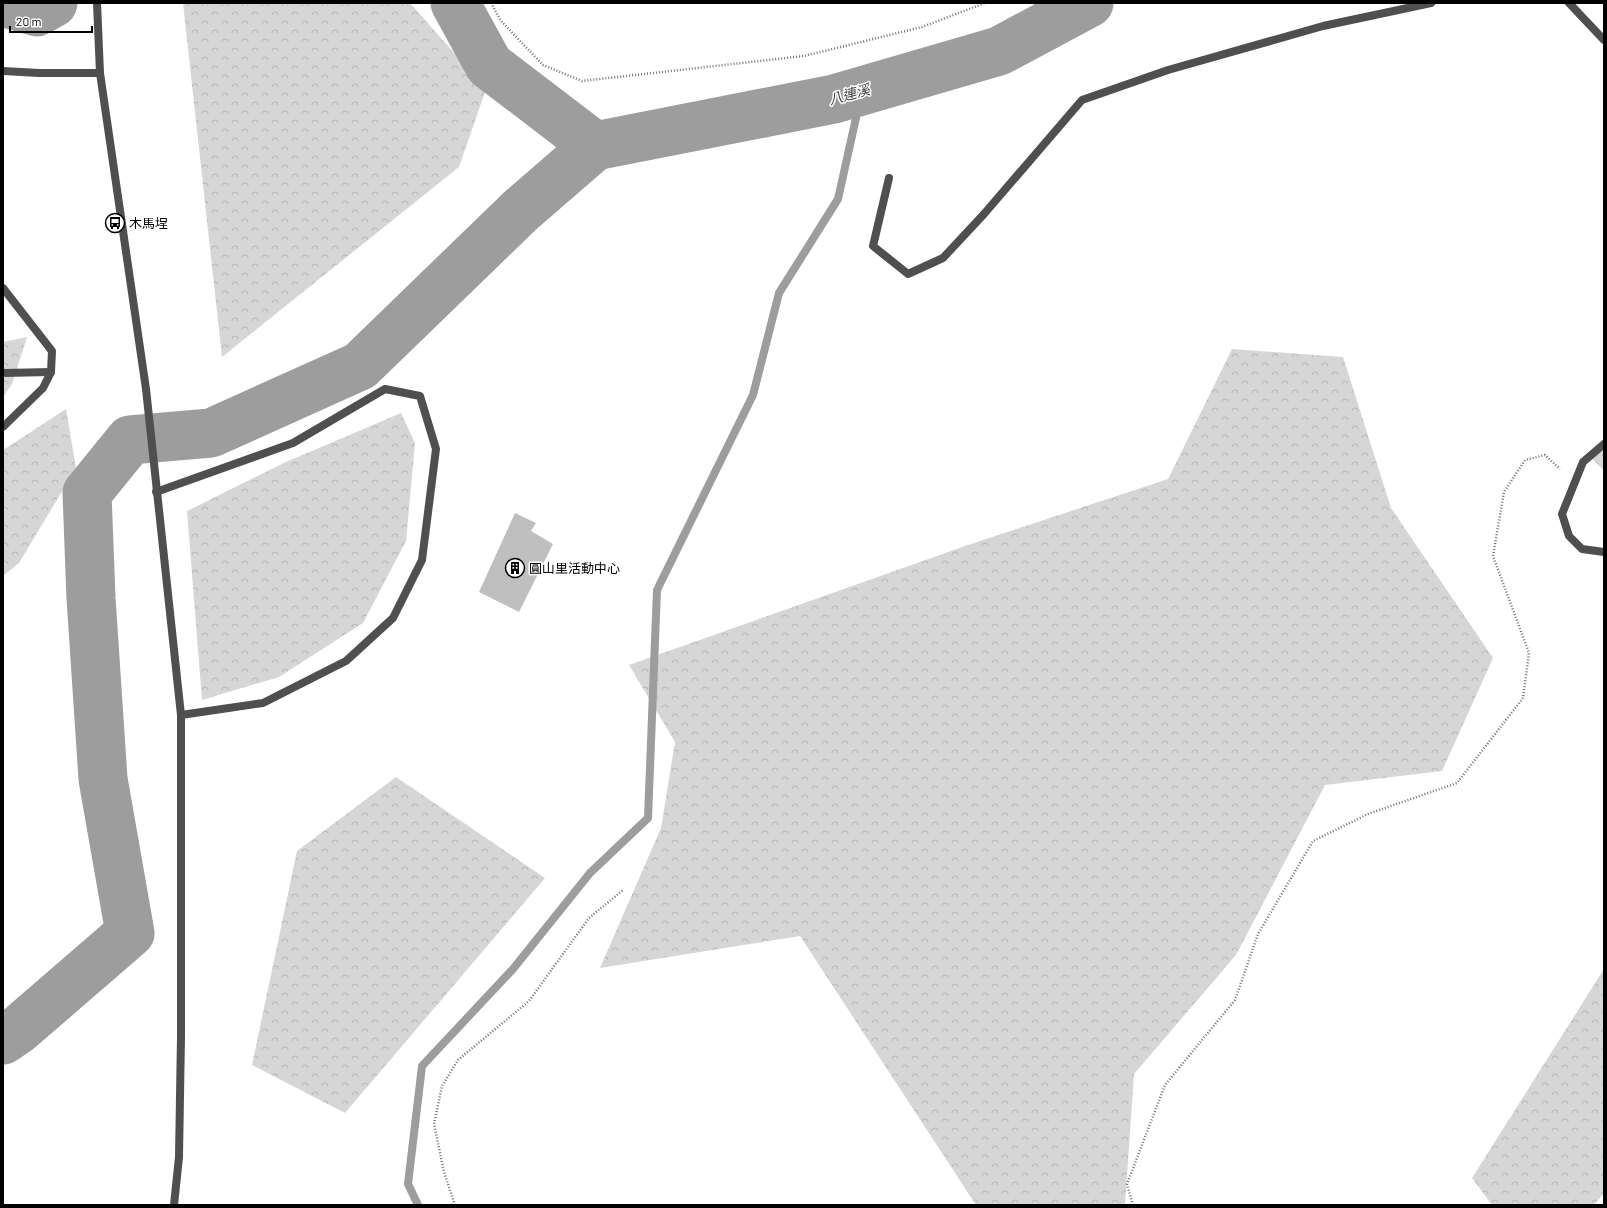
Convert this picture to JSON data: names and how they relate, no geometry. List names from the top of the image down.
{
  "water": ["八連溪"],
  "places": {
    "bus stop": ["木馬埕"],
    "building": ["圓山里活動中心"]
  },
  "scale_bar": "20 m"
}
